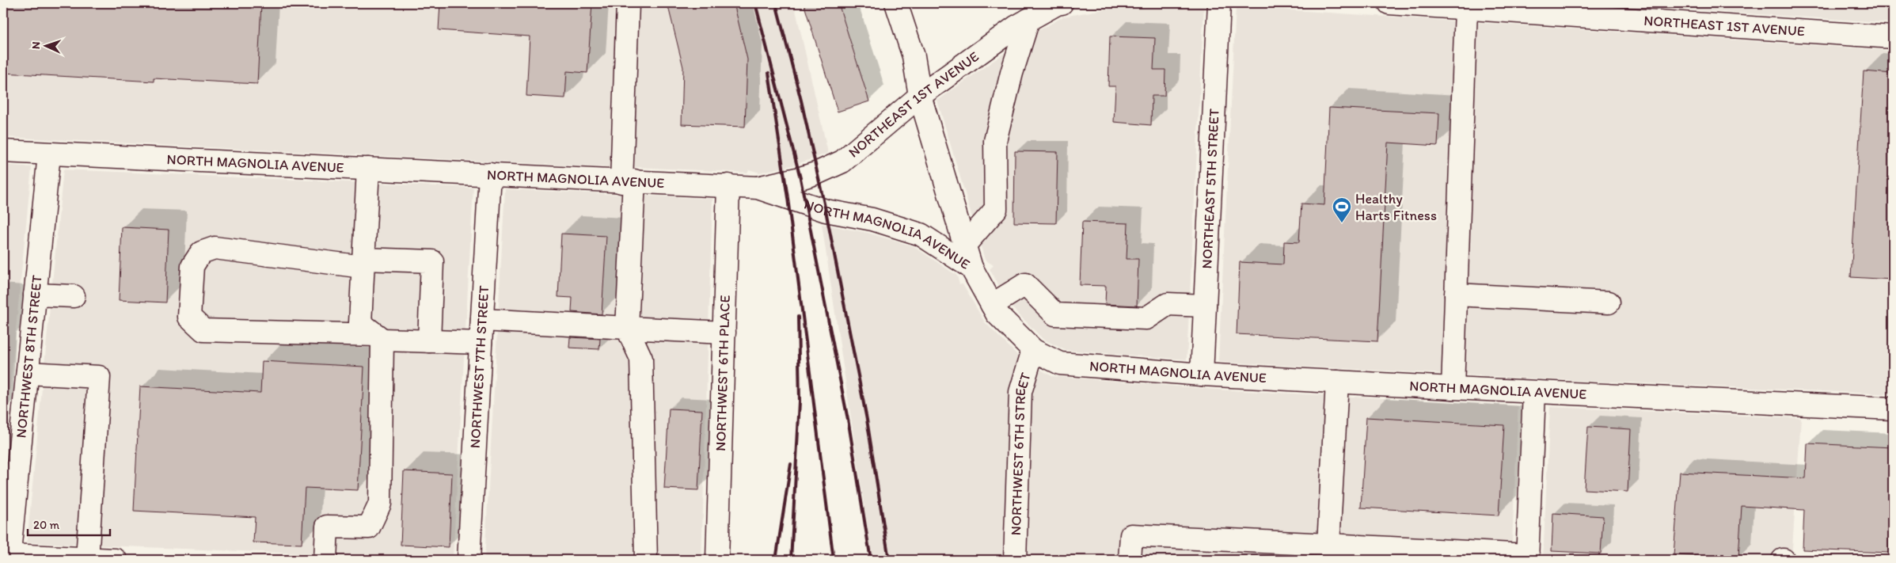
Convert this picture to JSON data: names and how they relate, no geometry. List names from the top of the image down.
{
  "streets": {
    "main road": [
      "NORTHEAST 1ST AVENUE",
      "NORTH MAGNOLIA AVENUE",
      "NORTHEAST 5TH STREET",
      "NORTHWEST 8TH STREET",
      "NORTHWEST 7TH STREET",
      "NORTHWEST 6TH PLACE",
      "NORTHWEST 6TH STREET"
    ]
  },
  "crossings": [
    ["NORTHEAST 1ST AVENUE", "NORTH MAGNOLIA AVENUE"],
    ["NORTH MAGNOLIA AVENUE", "NORTHEAST 5TH STREET"],
    ["NORTH MAGNOLIA AVENUE", "NORTHWEST 8TH STREET"],
    ["NORTH MAGNOLIA AVENUE", "NORTHWEST 7TH STREET"],
    ["NORTH MAGNOLIA AVENUE", "NORTHWEST 6TH PLACE"],
    ["NORTH MAGNOLIA AVENUE", "NORTHWEST 6TH STREET"]
  ],
  "places": {
    "sports": ["Healthy Harts Fitness"]
  },
  "scale_bar": "20 m",
  "north": "left"
}
